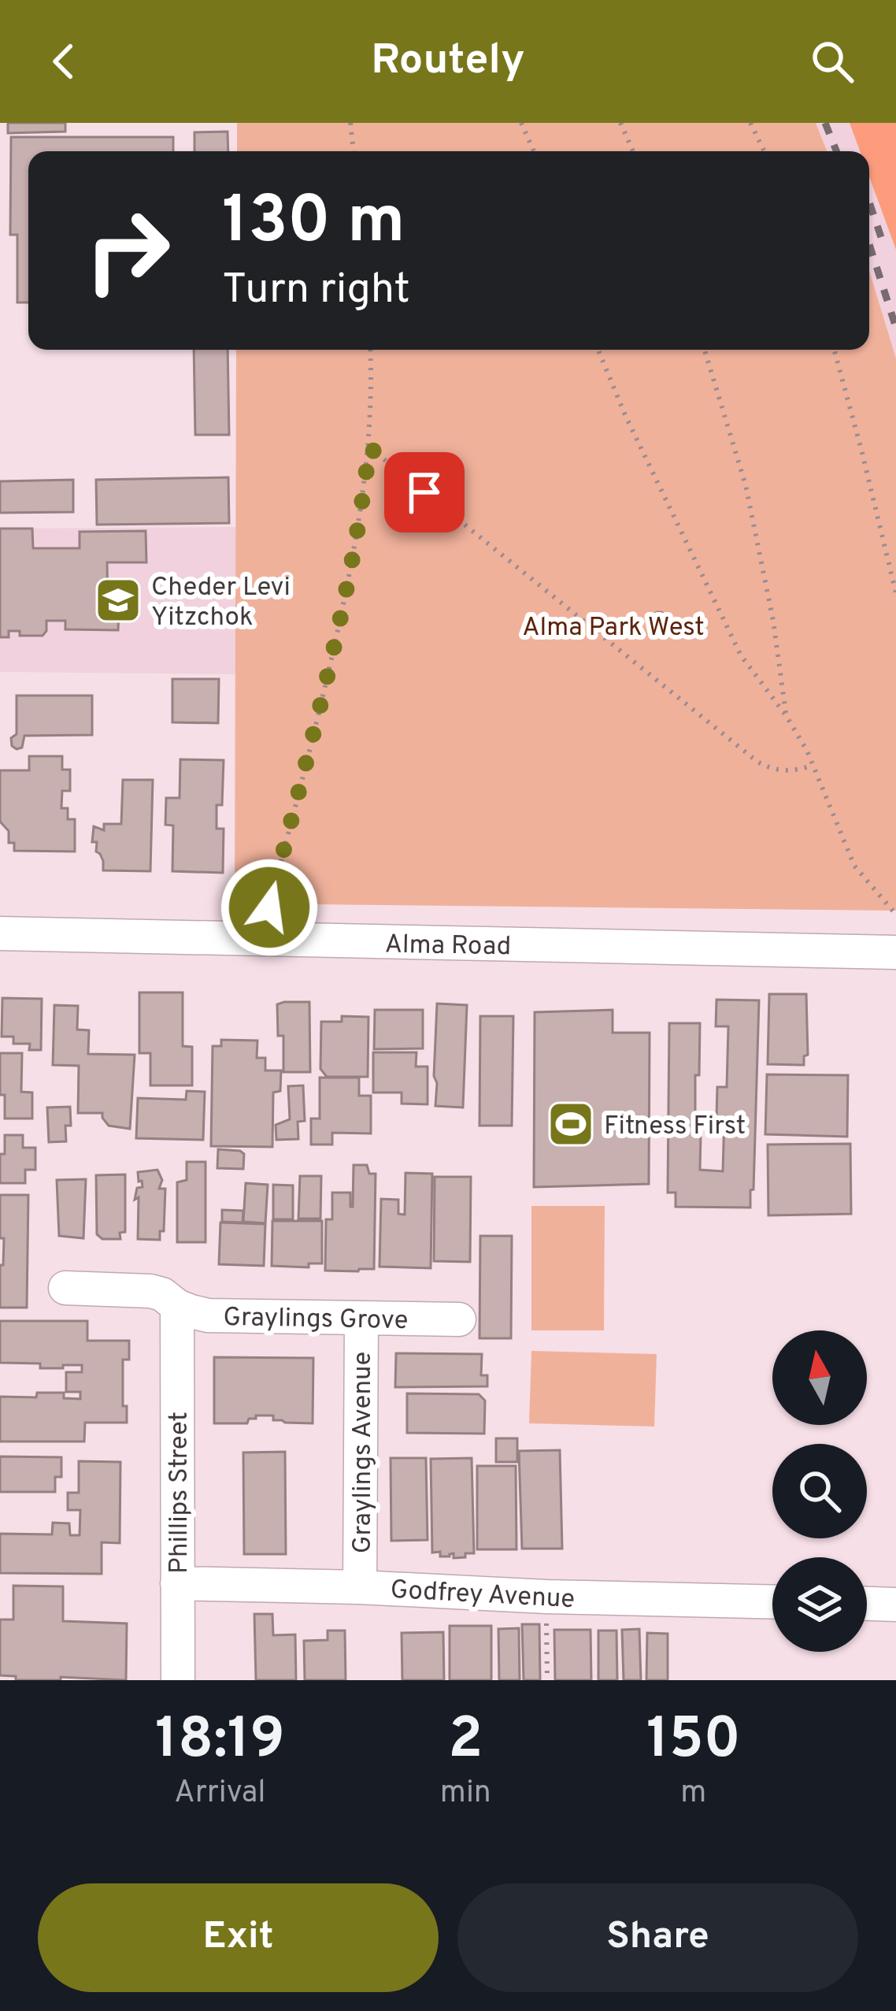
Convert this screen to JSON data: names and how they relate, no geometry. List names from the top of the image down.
{
  "streets": {
    "street": [
      "Alma Road",
      "Graylings Grove",
      "Graylings Avenue",
      "Phillips Street",
      "Godfrey Avenue"
    ]
  },
  "crossings": [
    ["Graylings Grove", "Graylings Avenue"],
    ["Graylings Grove", "Phillips Street"],
    ["Graylings Avenue", "Godfrey Avenue"],
    ["Phillips Street", "Godfrey Avenue"]
  ],
  "parks": ["Alma Park West"],
  "places": {
    "school or university": ["Cheder Levi Yitzchok"],
    "sports": ["Fitness First"]
  },
  "north": "top",
  "page": {
    "header": "Routely",
    "turn": ["130 m", "Turn right"],
    "eta": [
      "18:19",
      "Arrival",
      "2",
      "min",
      "150",
      "m"
    ],
    "buttons": ["Exit", "Share"]
  }
}
